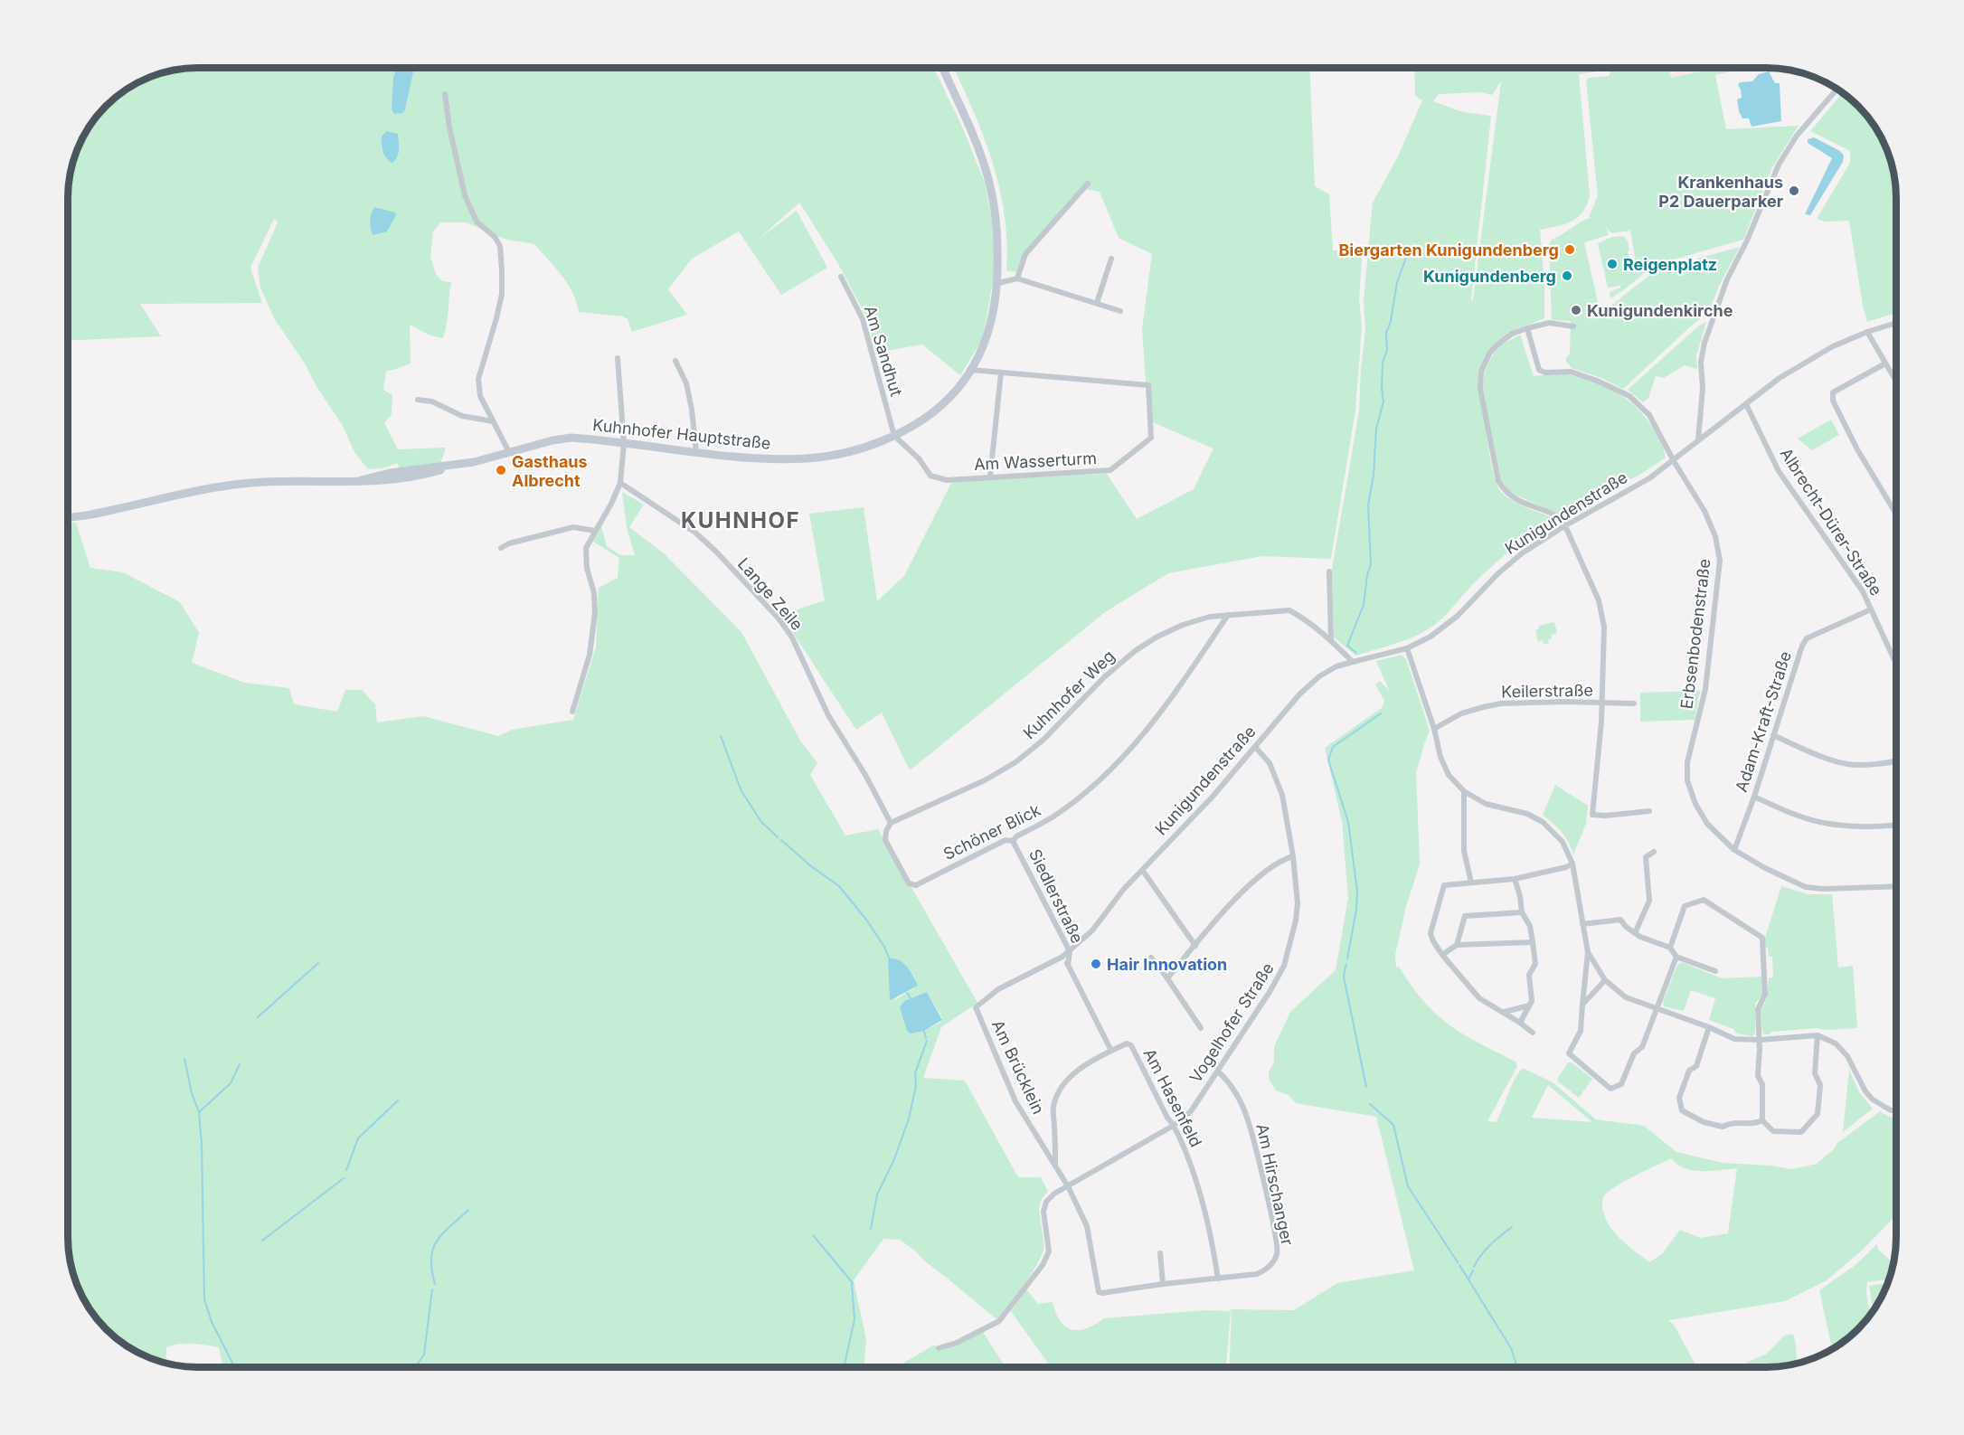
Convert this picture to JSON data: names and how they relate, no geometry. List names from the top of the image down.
{
  "streets": {
    "street": [
      "Am Sandhut",
      "Kuhnhofer Hauptstraße",
      "Am Wasserturm",
      "Kunigundenstraße",
      "Albrecht-Dürer-Straße",
      "Lange Zeile",
      "Erbsenbodenstraße",
      "Keilerstraße",
      "Kuhnhofer Weg",
      "Adam-Kraft-Straße",
      "Schöner Blick",
      "Siedlerstraße",
      "Vogelhofer Straße",
      "Am Brücklein",
      "Am Hasenfeld",
      "Am Hirschanger"
    ]
  },
  "crossings": [
    ["Am Sandhut", "Kuhnhofer Hauptstraße"],
    ["Am Sandhut", "Am Wasserturm"],
    ["Kuhnhofer Hauptstraße", "Am Wasserturm"],
    ["Kunigundenstraße", "Albrecht-Dürer-Straße"],
    ["Kunigundenstraße", "Erbsenbodenstraße"],
    ["Kunigundenstraße", "Kuhnhofer Weg"],
    ["Kunigundenstraße", "Siedlerstraße"],
    ["Kunigundenstraße", "Vogelhofer Straße"],
    ["Kunigundenstraße", "Am Brücklein"],
    ["Albrecht-Dürer-Straße", "Adam-Kraft-Straße"],
    ["Lange Zeile", "Kuhnhofer Weg"],
    ["Lange Zeile", "Schöner Blick"],
    ["Erbsenbodenstraße", "Adam-Kraft-Straße"],
    ["Kuhnhofer Weg", "Schöner Blick"],
    ["Schöner Blick", "Siedlerstraße"],
    ["Siedlerstraße", "Am Hasenfeld"],
    ["Vogelhofer Straße", "Am Brücklein"],
    ["Vogelhofer Straße", "Am Hasenfeld"],
    ["Vogelhofer Straße", "Am Hirschanger"],
    ["Am Brücklein", "Am Hirschanger"],
    ["Am Hasenfeld", "Am Hirschanger"]
  ],
  "districts": ["KUHNHOF"],
  "places": [
    "Krankenhaus P2 Dauerparker",
    "Biergarten Kunigundenberg",
    "Reigenplatz",
    "Kunigundenberg",
    "Kunigundenkirche",
    "Gasthaus Albrecht",
    "Hair Innovation"
  ]
}
